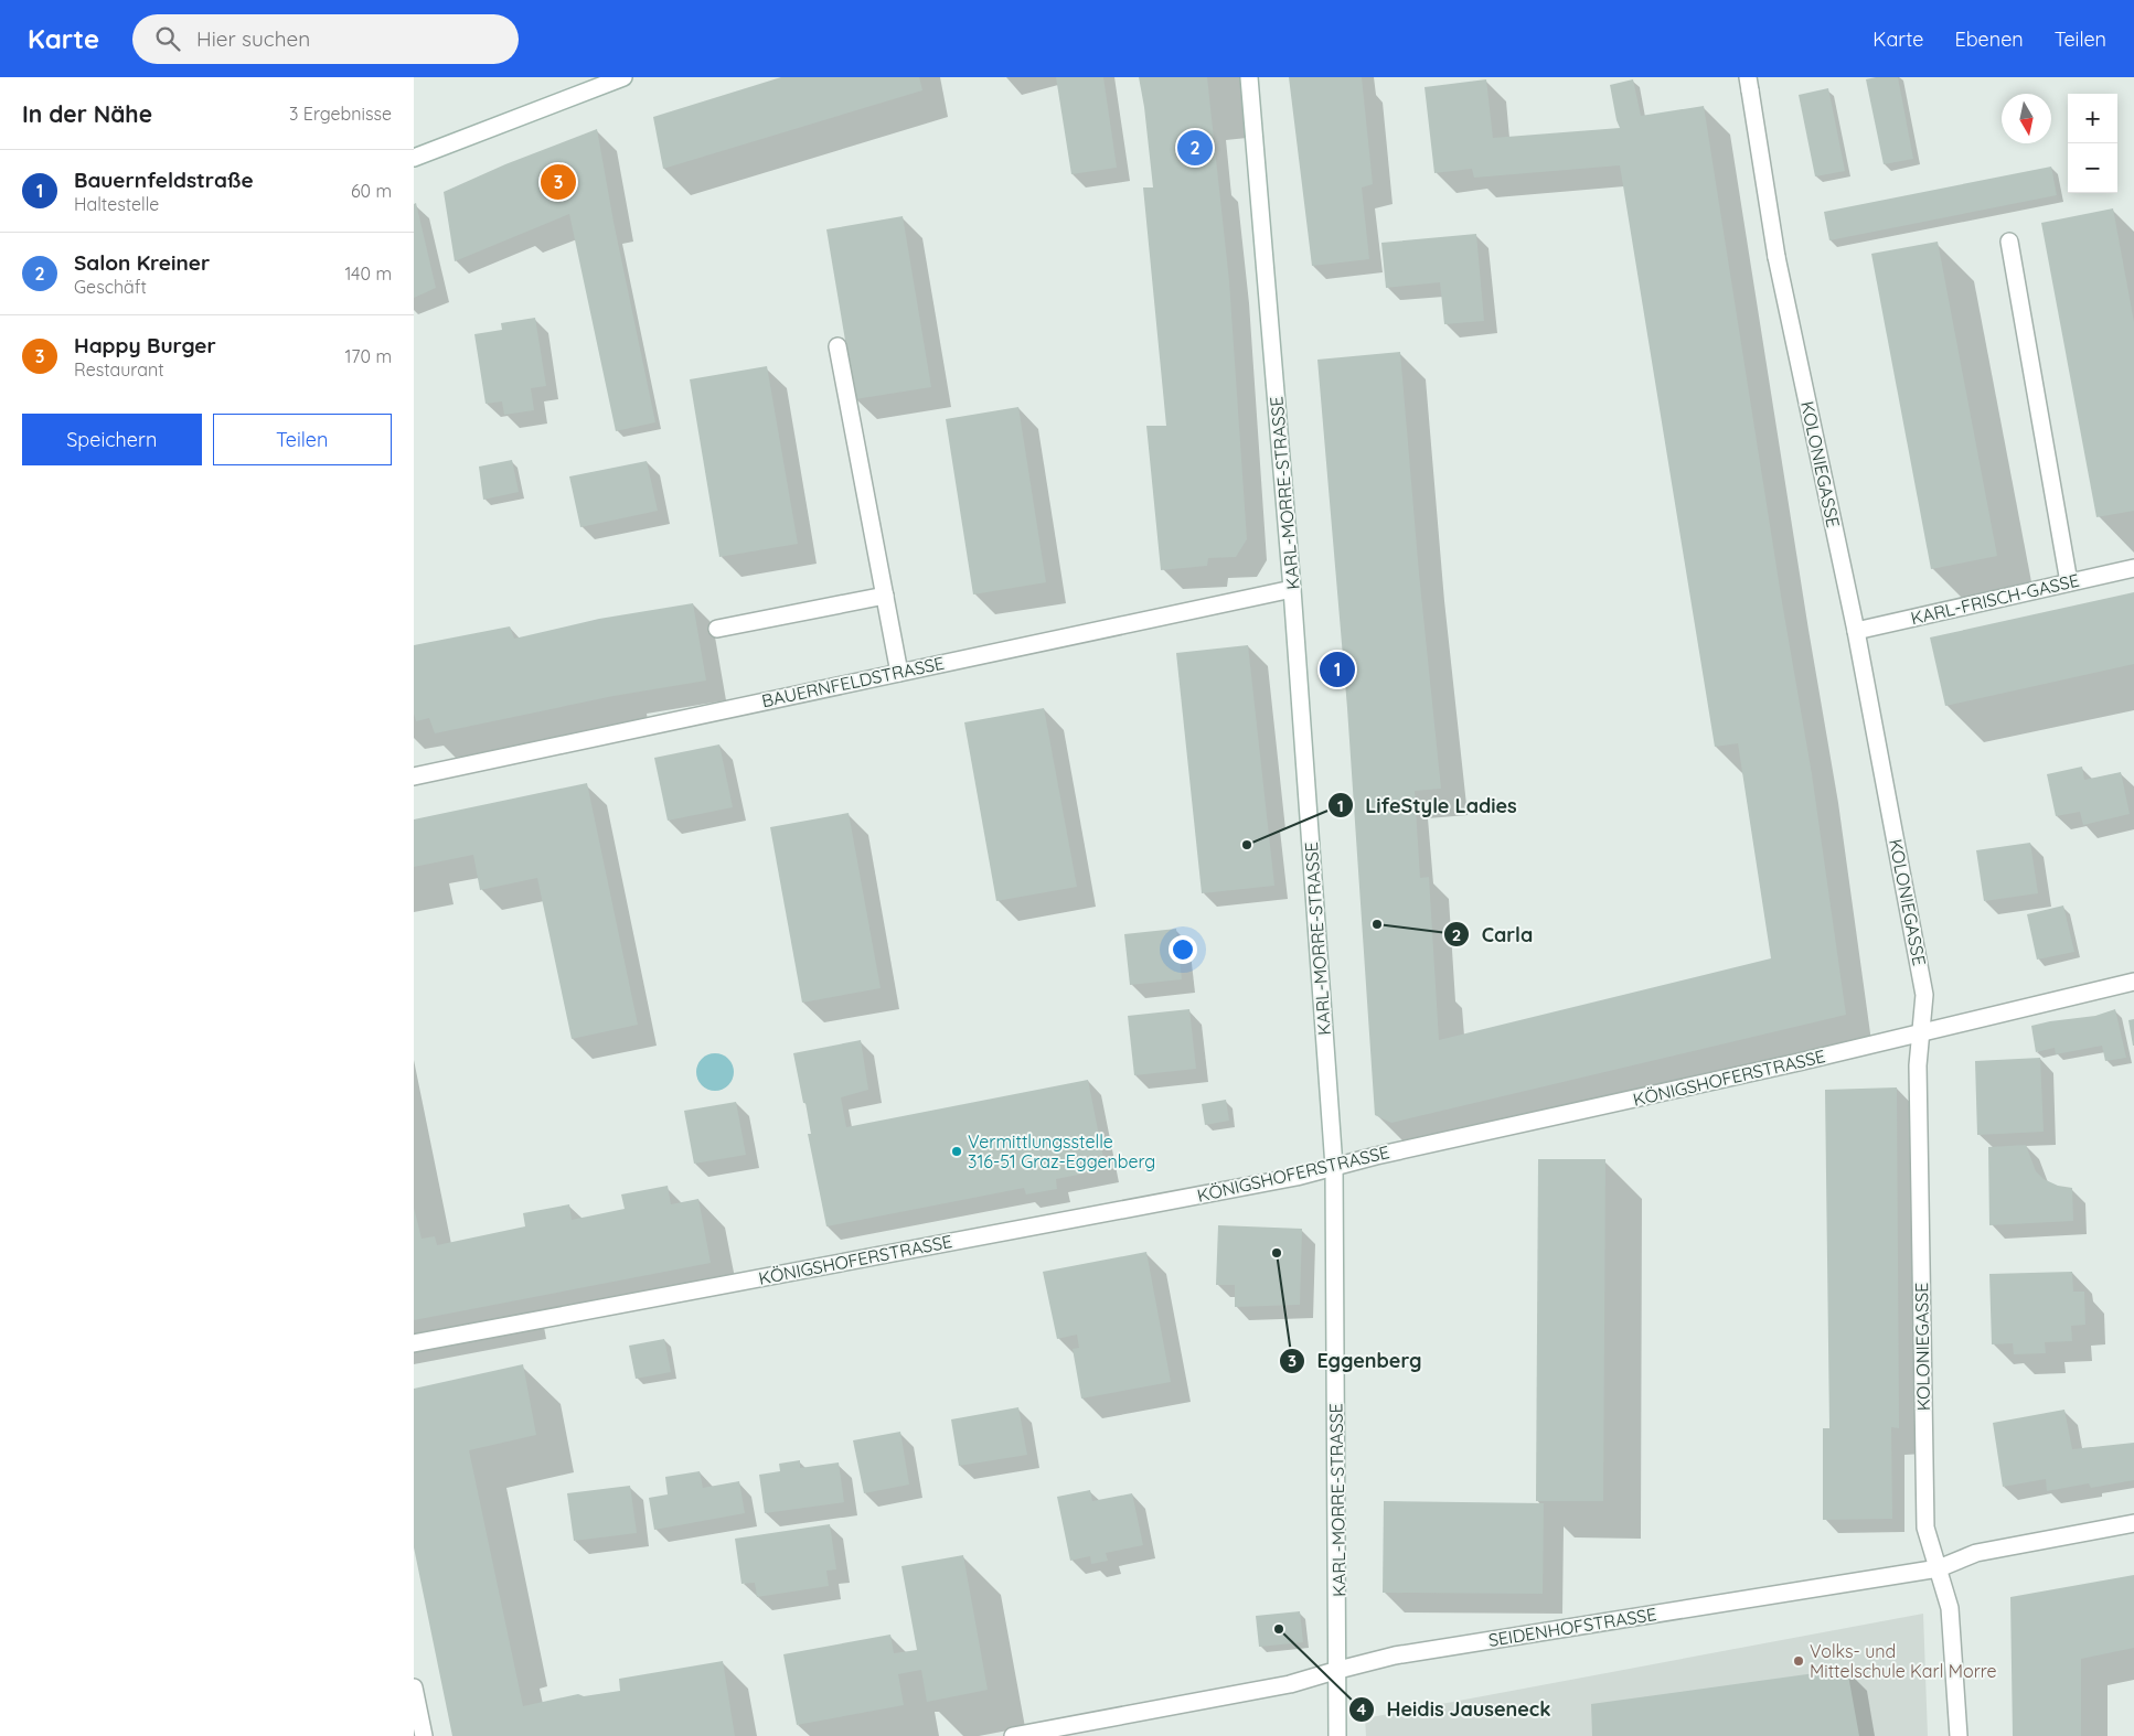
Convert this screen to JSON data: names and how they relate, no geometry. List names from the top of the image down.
{
  "streets": {
    "street": [
      "KOLONIEGASSE",
      "KARL-MORRE-STRASSE",
      "KARL-FRISCH-GASSE",
      "BAUERNFELDSTRASSE",
      "KÖNIGSHOFERSTRASSE",
      "SEIDENHOFSTRASSE"
    ]
  },
  "crossings": [
    ["KOLONIEGASSE", "KARL-FRISCH-GASSE"],
    ["KOLONIEGASSE", "KÖNIGSHOFERSTRASSE"],
    ["KOLONIEGASSE", "SEIDENHOFSTRASSE"],
    ["KARL-MORRE-STRASSE", "BAUERNFELDSTRASSE"],
    ["KARL-MORRE-STRASSE", "KÖNIGSHOFERSTRASSE"],
    ["KARL-MORRE-STRASSE", "SEIDENHOFSTRASSE"]
  ],
  "places": [
    "LifeStyle Ladies",
    "Carla",
    "Vermittlungsstelle 316-51 Graz-Eggenberg",
    "Eggenberg",
    "Heidis Jauseneck",
    "Volks- und Mittelschule Karl Morre"
  ],
  "north": "bottom",
  "page": {
    "header": "Karte",
    "search": "Hier suchen",
    "nav": ["Karte", "Ebenen", "Teilen"],
    "heading": ["In der Nähe", "3 Ergebnisse"],
    "map_buttons": ["+", "−"],
    "pins": ["2", "3", "1"],
    "list": [
      {
        "mark": "1",
        "name": "Bauernfeldstraße",
        "note": "Haltestelle",
        "value": "60 m"
      },
      {
        "mark": "2",
        "name": "Salon Kreiner",
        "note": "Geschäft",
        "value": "140 m"
      },
      {
        "mark": "3",
        "name": "Happy Burger",
        "note": "Restaurant",
        "value": "170 m"
      }
    ],
    "buttons": ["Speichern", "Teilen"]
  }
}
